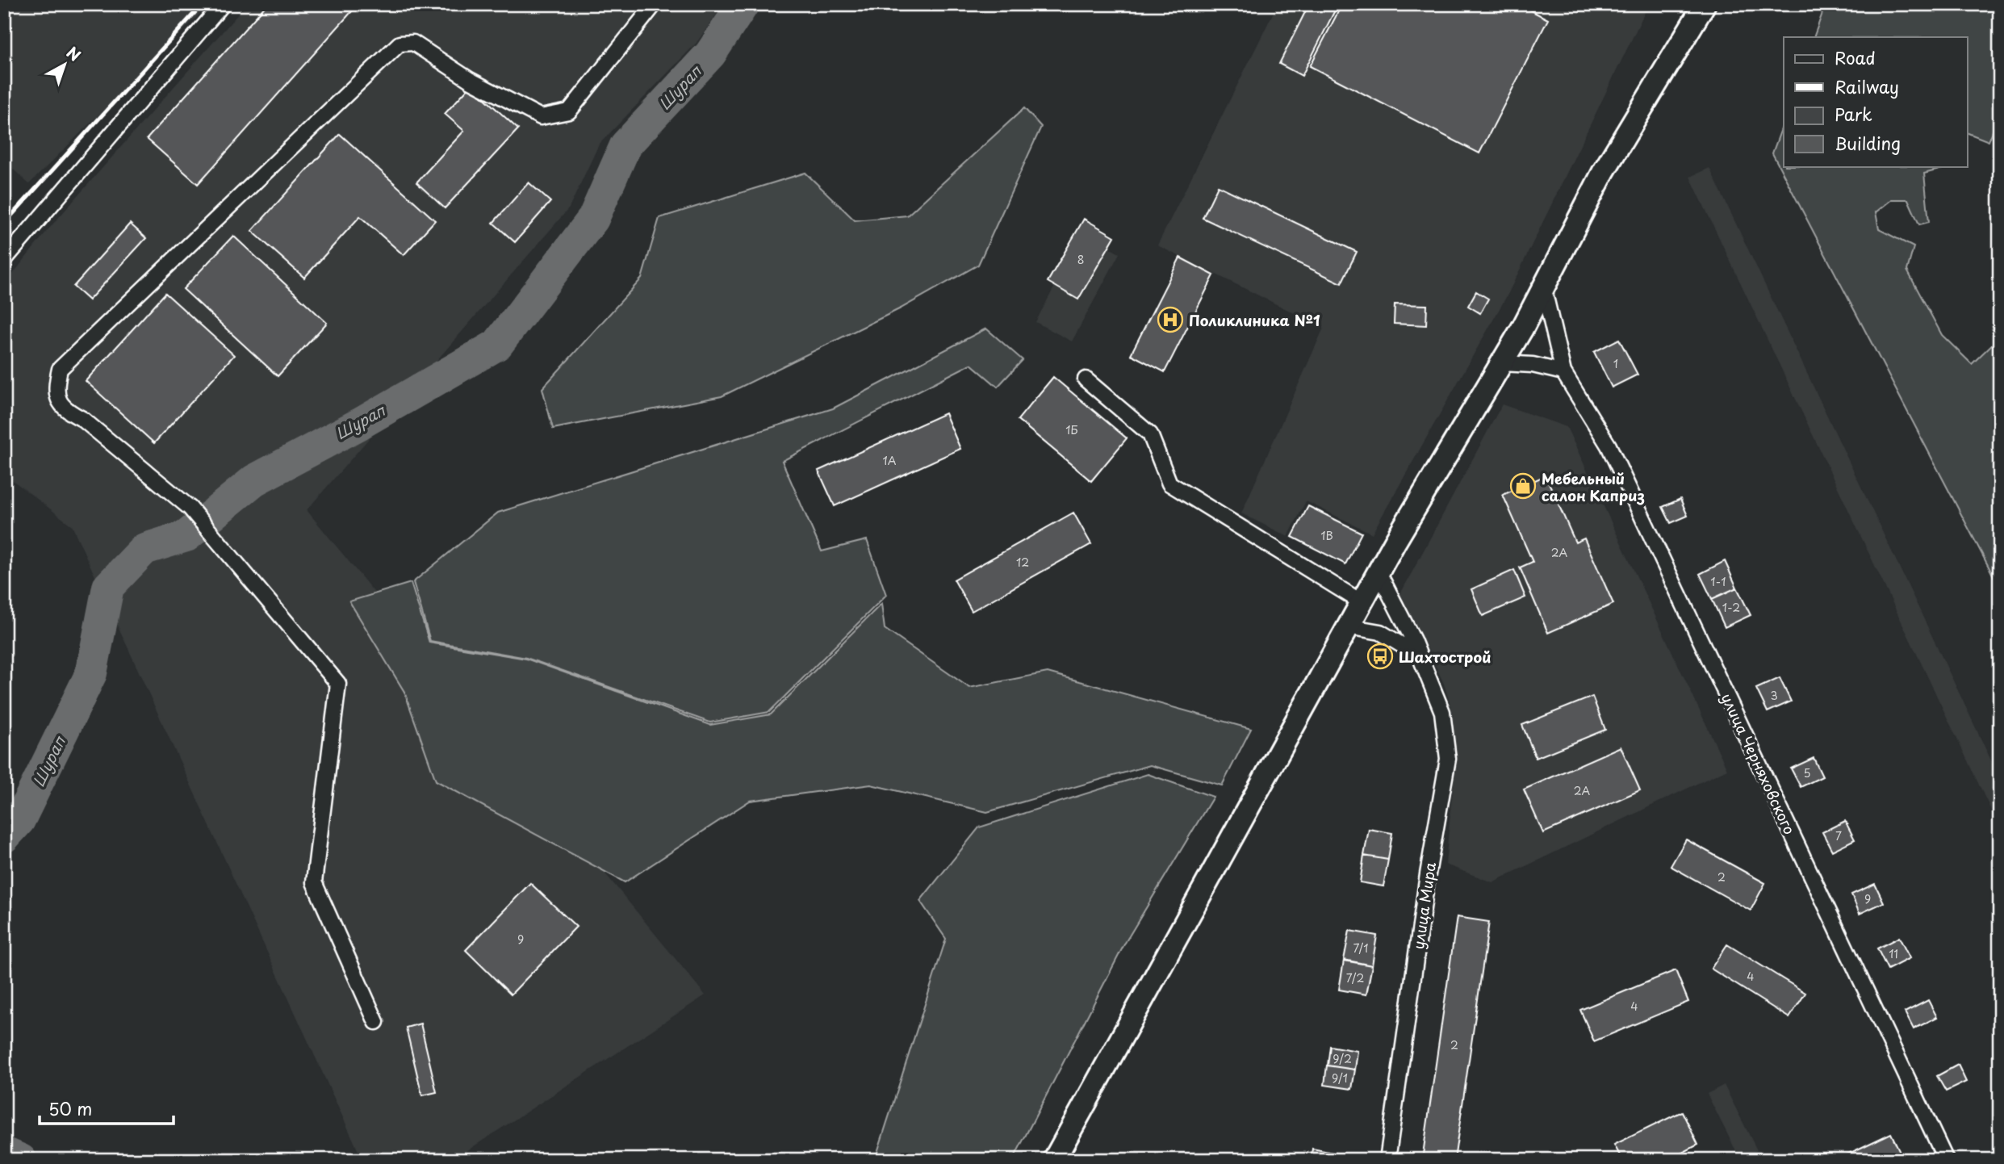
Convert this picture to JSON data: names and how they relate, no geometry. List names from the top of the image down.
{
  "streets": {
    "street": ["улица Черняховского", "улица Мира"]
  },
  "water": ["Шурап"],
  "places": {
    "hospital": ["Поликлиника №1"],
    "shop": ["Мебельный салон Каприз"],
    "bus stop": ["Шахтострой"]
  },
  "house_numbers": [
    "8",
    "1",
    "1Б",
    "1А",
    "1В",
    "2А",
    "12",
    "1-1",
    "1-2",
    "3",
    "5",
    "2А",
    "7",
    "2",
    "9",
    "9",
    "7/1",
    "11",
    "4",
    "7/2",
    "4",
    "2",
    "9/2",
    "9/1"
  ],
  "legend": [
    "Road",
    "Railway",
    "Park",
    "Building"
  ],
  "scale_bar": "50 m",
  "north": "top right"
}
